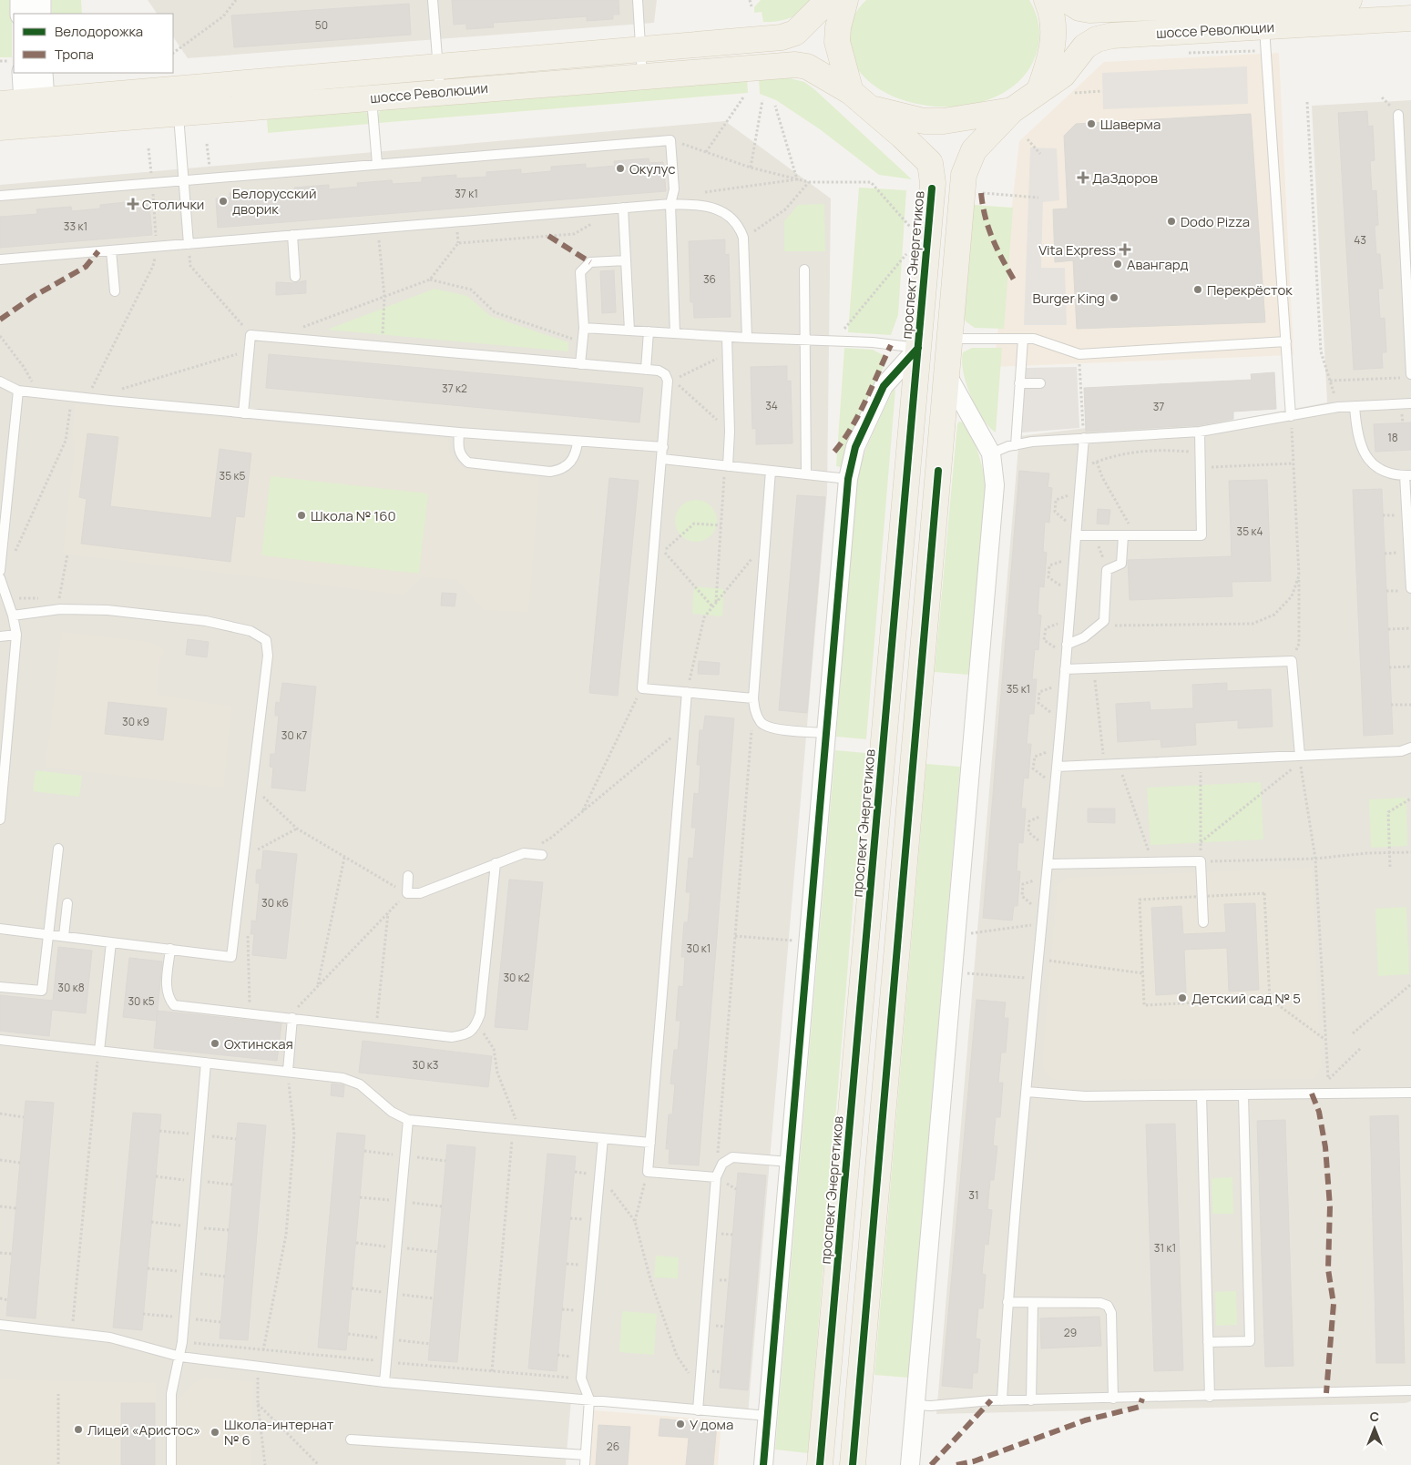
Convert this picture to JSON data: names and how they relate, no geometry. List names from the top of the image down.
{
  "streets": {
    "main road": ["шоссе Революции", "проспект Энергетиков"]
  },
  "crossings": [
    ["шоссе Революции", "проспект Энергетиков"]
  ],
  "places": {
    "other": [
      "Шаверма",
      "Окулус",
      "Белорусский дворик",
      "Dodo Pizza",
      "Авангард",
      "Перекрёсток",
      "Burger King",
      "Школа № 160",
      "Детский сад № 5",
      "Охтинская",
      "У дома",
      "Лицей «Аристос»",
      "Школа-интернат № 6"
    ],
    "health": ["ДаЗдоров", "Столички", "Vita Express"]
  },
  "house_numbers": [
    "50",
    "37 к1",
    "33 к1",
    "43",
    "36",
    "37 к2",
    "34",
    "37",
    "18",
    "35 к5",
    "35 к4",
    "35 к1",
    "30 к9",
    "30 к7",
    "30 к6",
    "30 к1",
    "30 к2",
    "30 к8",
    "30 к5",
    "30 к3",
    "31",
    "31 к1",
    "29",
    "26"
  ],
  "legend": ["Велодорожка", "Тропа"],
  "north": "top"
}
